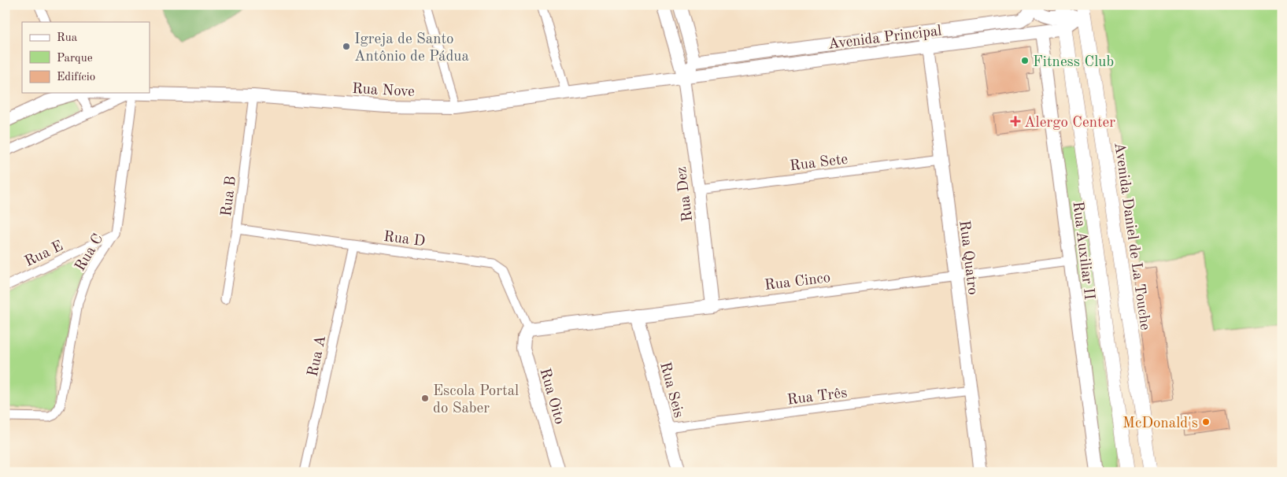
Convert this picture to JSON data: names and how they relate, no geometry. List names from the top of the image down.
{
  "streets": {
    "main road": ["Avenida Daniel de La Touche"],
    "street": [
      "Avenida Principal",
      "Rua Nove",
      "Rua Sete",
      "Rua Dez",
      "Rua B",
      "Rua D",
      "Rua Auxiliar II",
      "Rua C",
      "Rua E",
      "Rua Quatro",
      "Rua Cinco",
      "Rua A",
      "Rua Seis",
      "Rua Três",
      "Rua Oito"
    ]
  },
  "crossings": [
    ["Avenida Principal", "Rua Nove"],
    ["Avenida Principal", "Rua Dez"],
    ["Avenida Principal", "Avenida Daniel de La Touche"],
    ["Avenida Principal", "Rua Auxiliar II"],
    ["Avenida Principal", "Rua Quatro"],
    ["Rua Nove", "Rua Dez"],
    ["Rua Nove", "Rua B"],
    ["Rua Nove", "Rua C"],
    ["Rua Sete", "Rua Dez"],
    ["Rua Sete", "Rua Quatro"],
    ["Rua Dez", "Rua Cinco"],
    ["Rua B", "Rua D"],
    ["Rua D", "Rua Cinco"],
    ["Rua D", "Rua A"],
    ["Rua D", "Rua Oito"],
    ["Rua Auxiliar II", "Rua Cinco"],
    ["Rua C", "Rua E"],
    ["Rua Quatro", "Rua Cinco"],
    ["Rua Quatro", "Rua Três"],
    ["Rua Cinco", "Rua Seis"],
    ["Rua Cinco", "Rua Oito"],
    ["Rua Seis", "Rua Três"]
  ],
  "places": {
    "other": [
      "Igreja de Santo Antônio de Pádua",
      "Fitness Club",
      "Escola Portal do Saber",
      "McDonald's"
    ],
    "health": ["Alergo Center"]
  },
  "legend": ["Rua", "Parque", "Edifício"]
}
